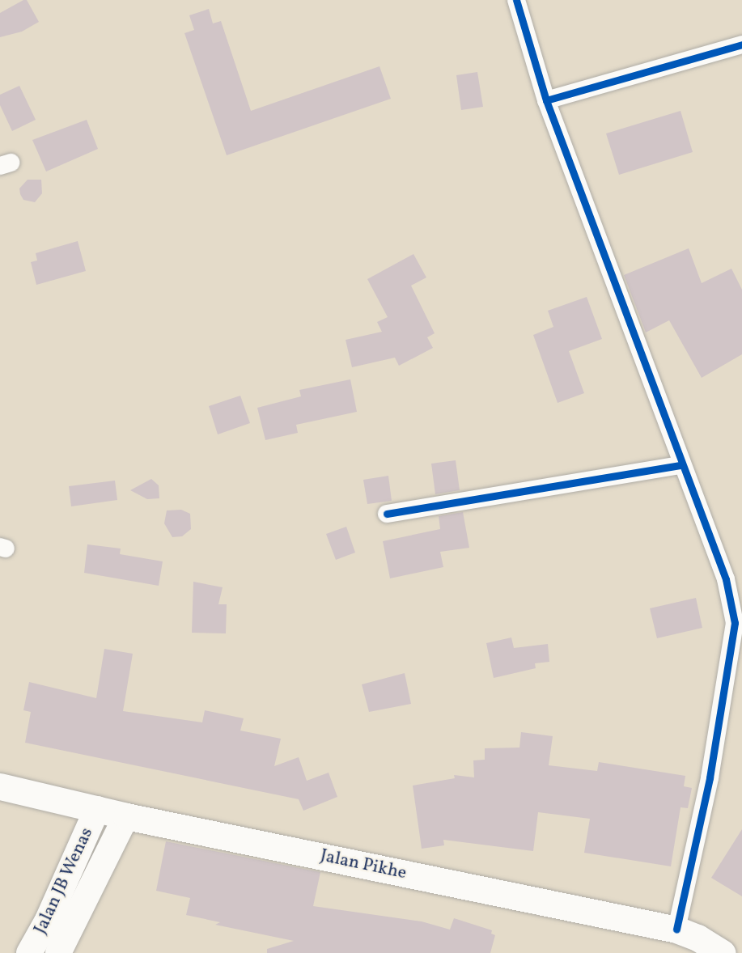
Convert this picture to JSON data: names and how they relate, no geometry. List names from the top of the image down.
{
  "streets": {
    "highway": ["Jalan Pikhe"],
    "main road": ["Jalan JB Wenas"]
  },
  "crossings": [
    ["Jalan Pikhe", "Jalan JB Wenas"]
  ]
}
